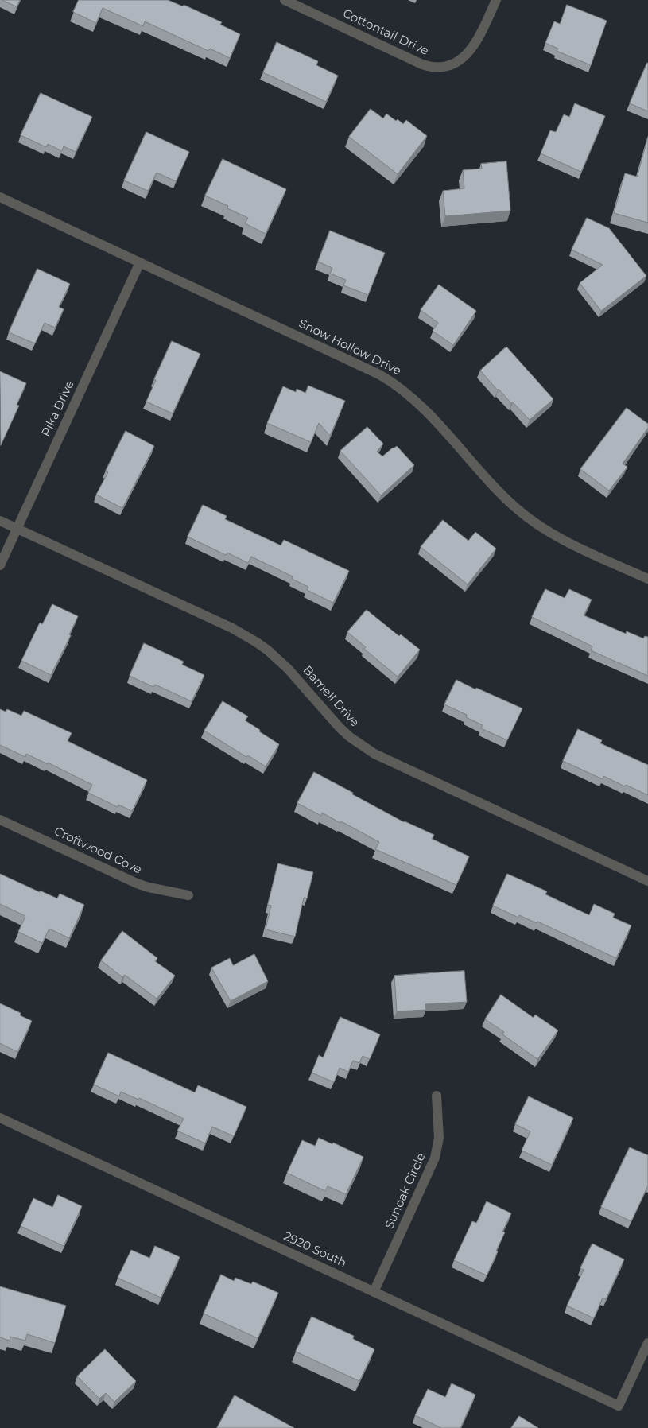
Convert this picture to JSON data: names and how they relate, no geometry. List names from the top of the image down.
{
  "streets": {
    "street": [
      "Cottontail Drive",
      "Snow Hollow Drive",
      "Pika Drive",
      "Bamell Drive",
      "Croftwood Cove",
      "Sunoak Circle",
      "2920 South"
    ]
  },
  "crossings": [
    ["Snow Hollow Drive", "Pika Drive"],
    ["Pika Drive", "Bamell Drive"],
    ["Sunoak Circle", "2920 South"]
  ]
}
